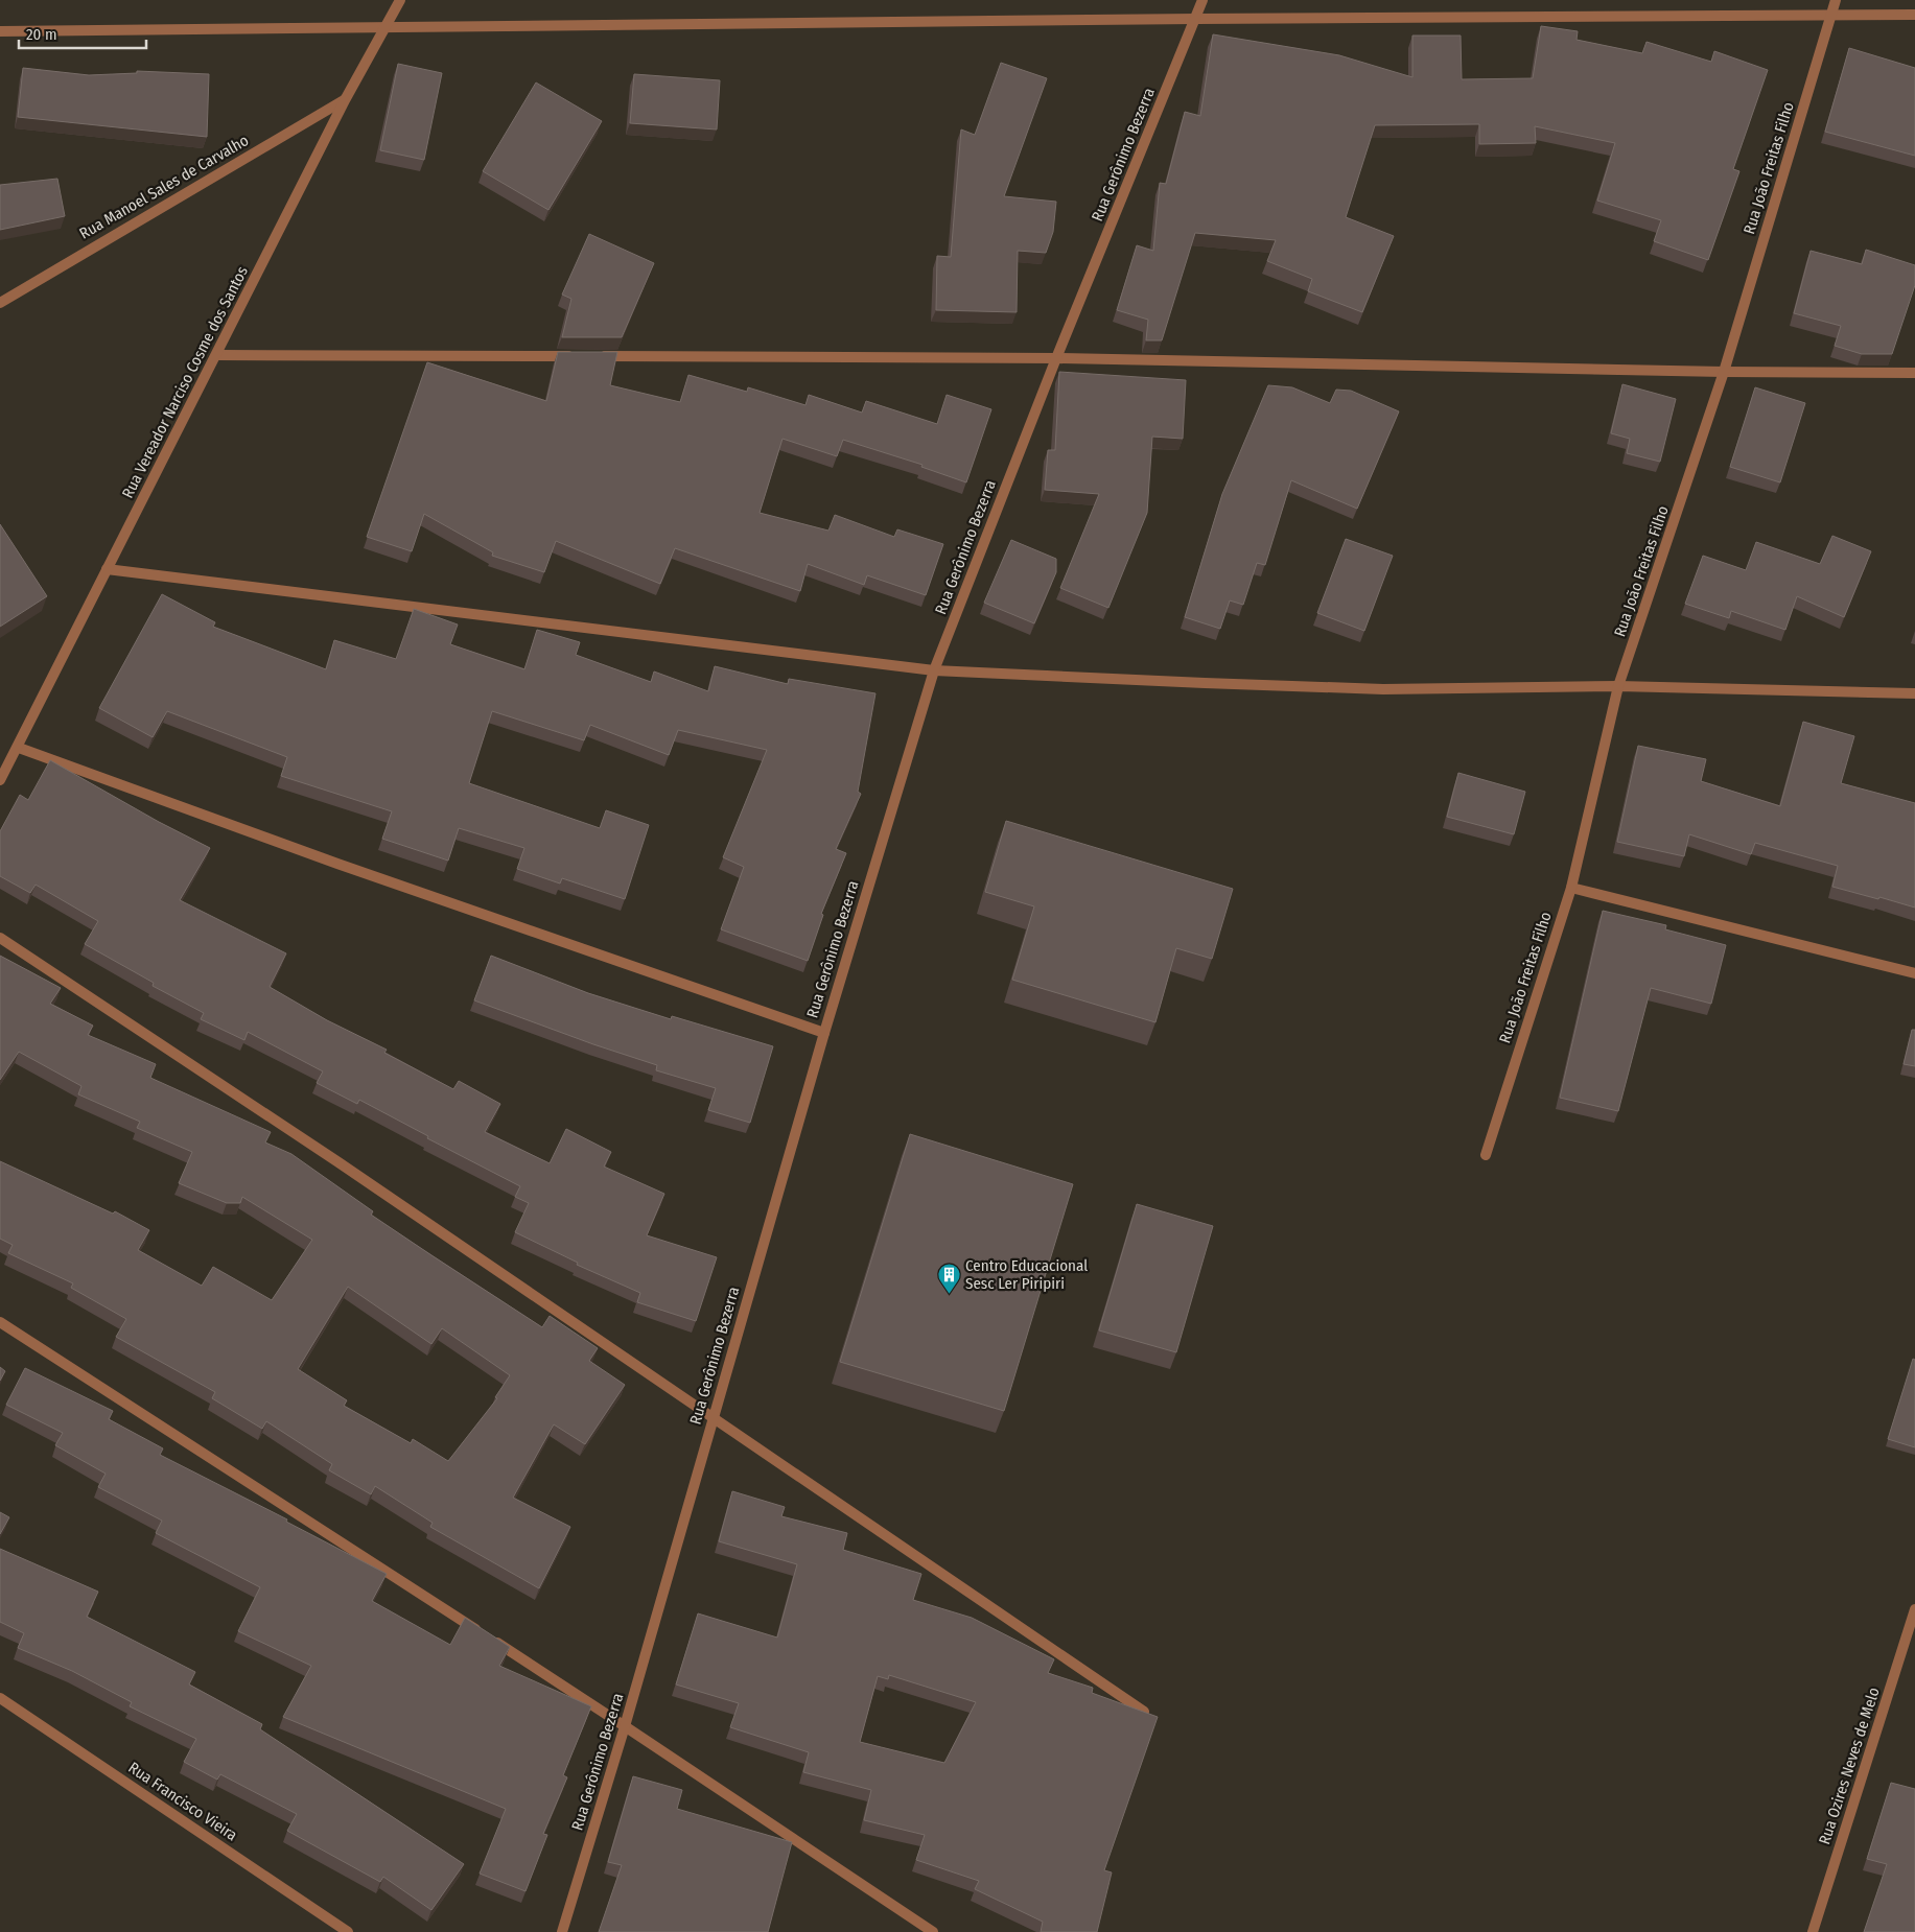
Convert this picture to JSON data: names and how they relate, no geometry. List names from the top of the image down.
{
  "streets": {
    "street": [
      "Rua Gerônimo Bezerra",
      "Rua João Freitas Filho",
      "Rua Manoel Sales de Carvalho",
      "Rua Vereador Narciso Cosme dos Santos",
      "Rua Ozires Neves de Melo",
      "Rua Francisco Vieira"
    ]
  },
  "crossings": [
    ["Rua Manoel Sales de Carvalho", "Rua Vereador Narciso Cosme dos Santos"]
  ],
  "places": {
    "building": ["Centro Educacional Sesc Ler Piripiri"]
  },
  "scale_bar": "20 m"
}
